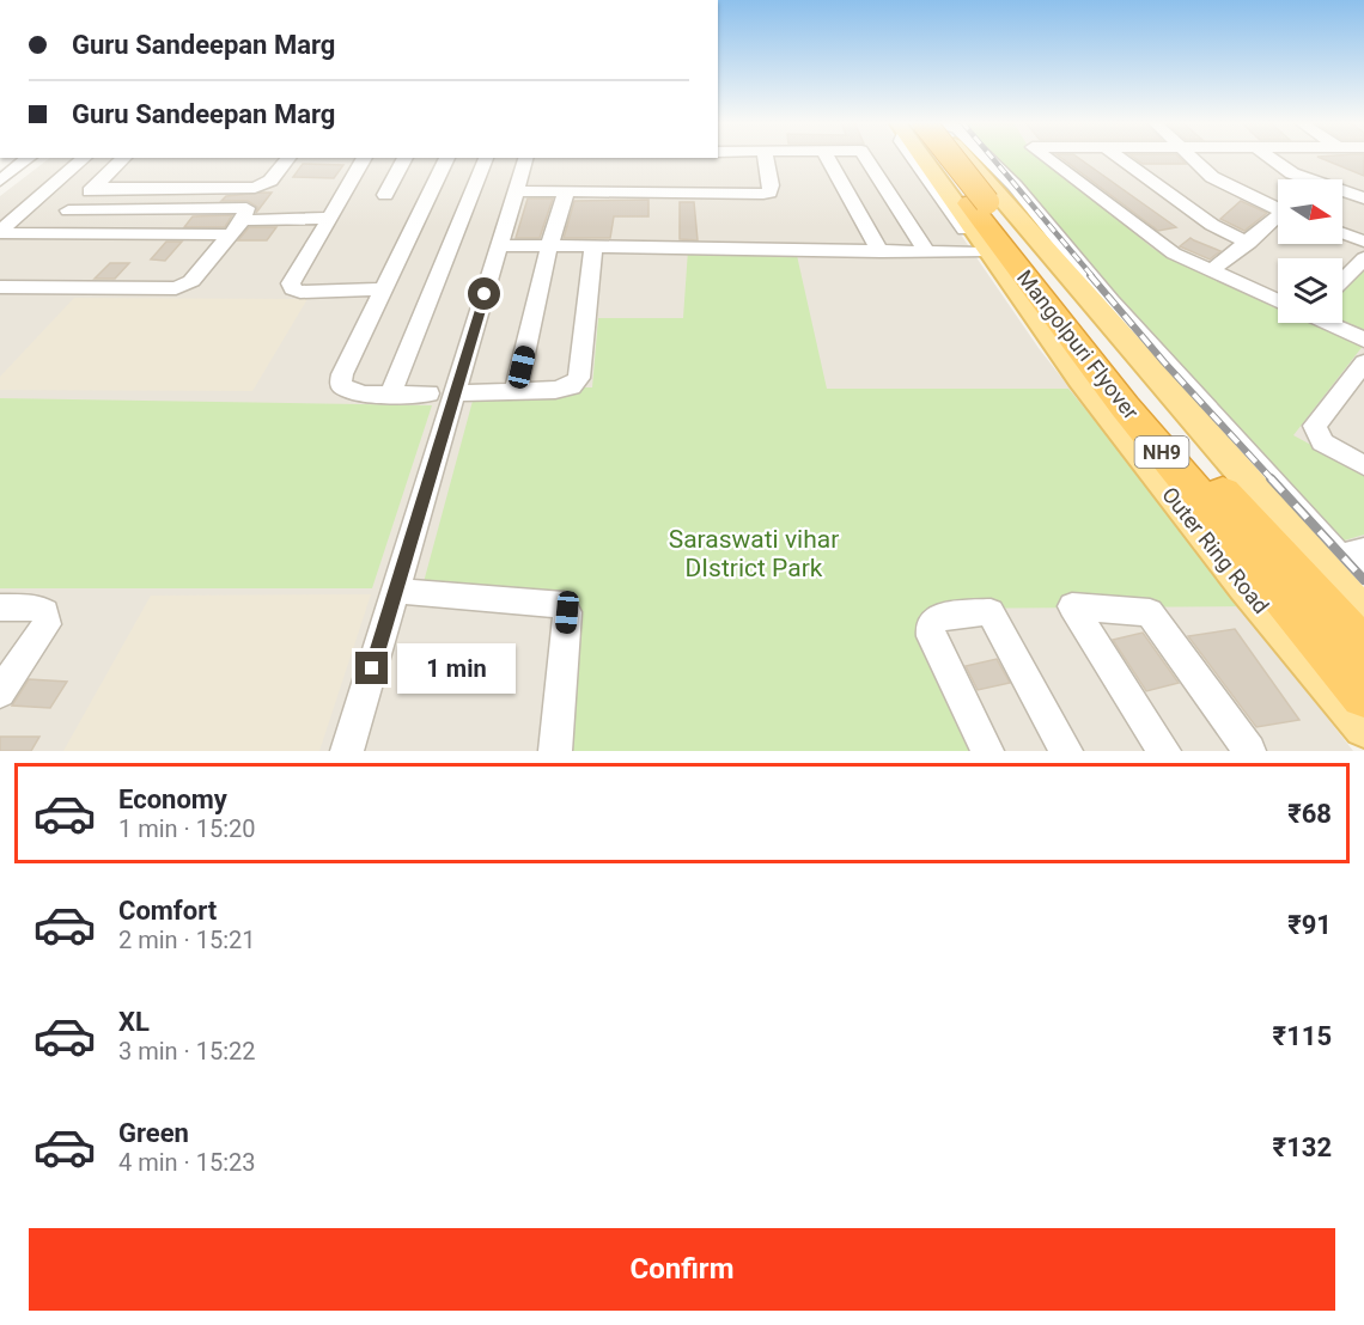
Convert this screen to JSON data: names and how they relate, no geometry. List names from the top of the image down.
{
  "streets": {
    "highway": ["Mangolpuri Flyover", "NH9"],
    "main road": ["Outer Ring Road"]
  },
  "parks": ["Saraswati vihar DIstrict Park"],
  "north": "right",
  "page": {
    "banner": ["Guru Sandeepan Marg", "Guru Sandeepan Marg"],
    "bubble": "1 min",
    "list": [
      {
        "name": "Economy",
        "note": "1 min · 15:20",
        "value": "₹68"
      },
      {
        "name": "Comfort",
        "note": "2 min · 15:21",
        "value": "₹91"
      },
      {
        "name": "XL",
        "note": "3 min · 15:22",
        "value": "₹115"
      },
      {
        "name": "Green",
        "note": "4 min · 15:23",
        "value": "₹132"
      }
    ],
    "buttons": "Confirm"
  }
}
